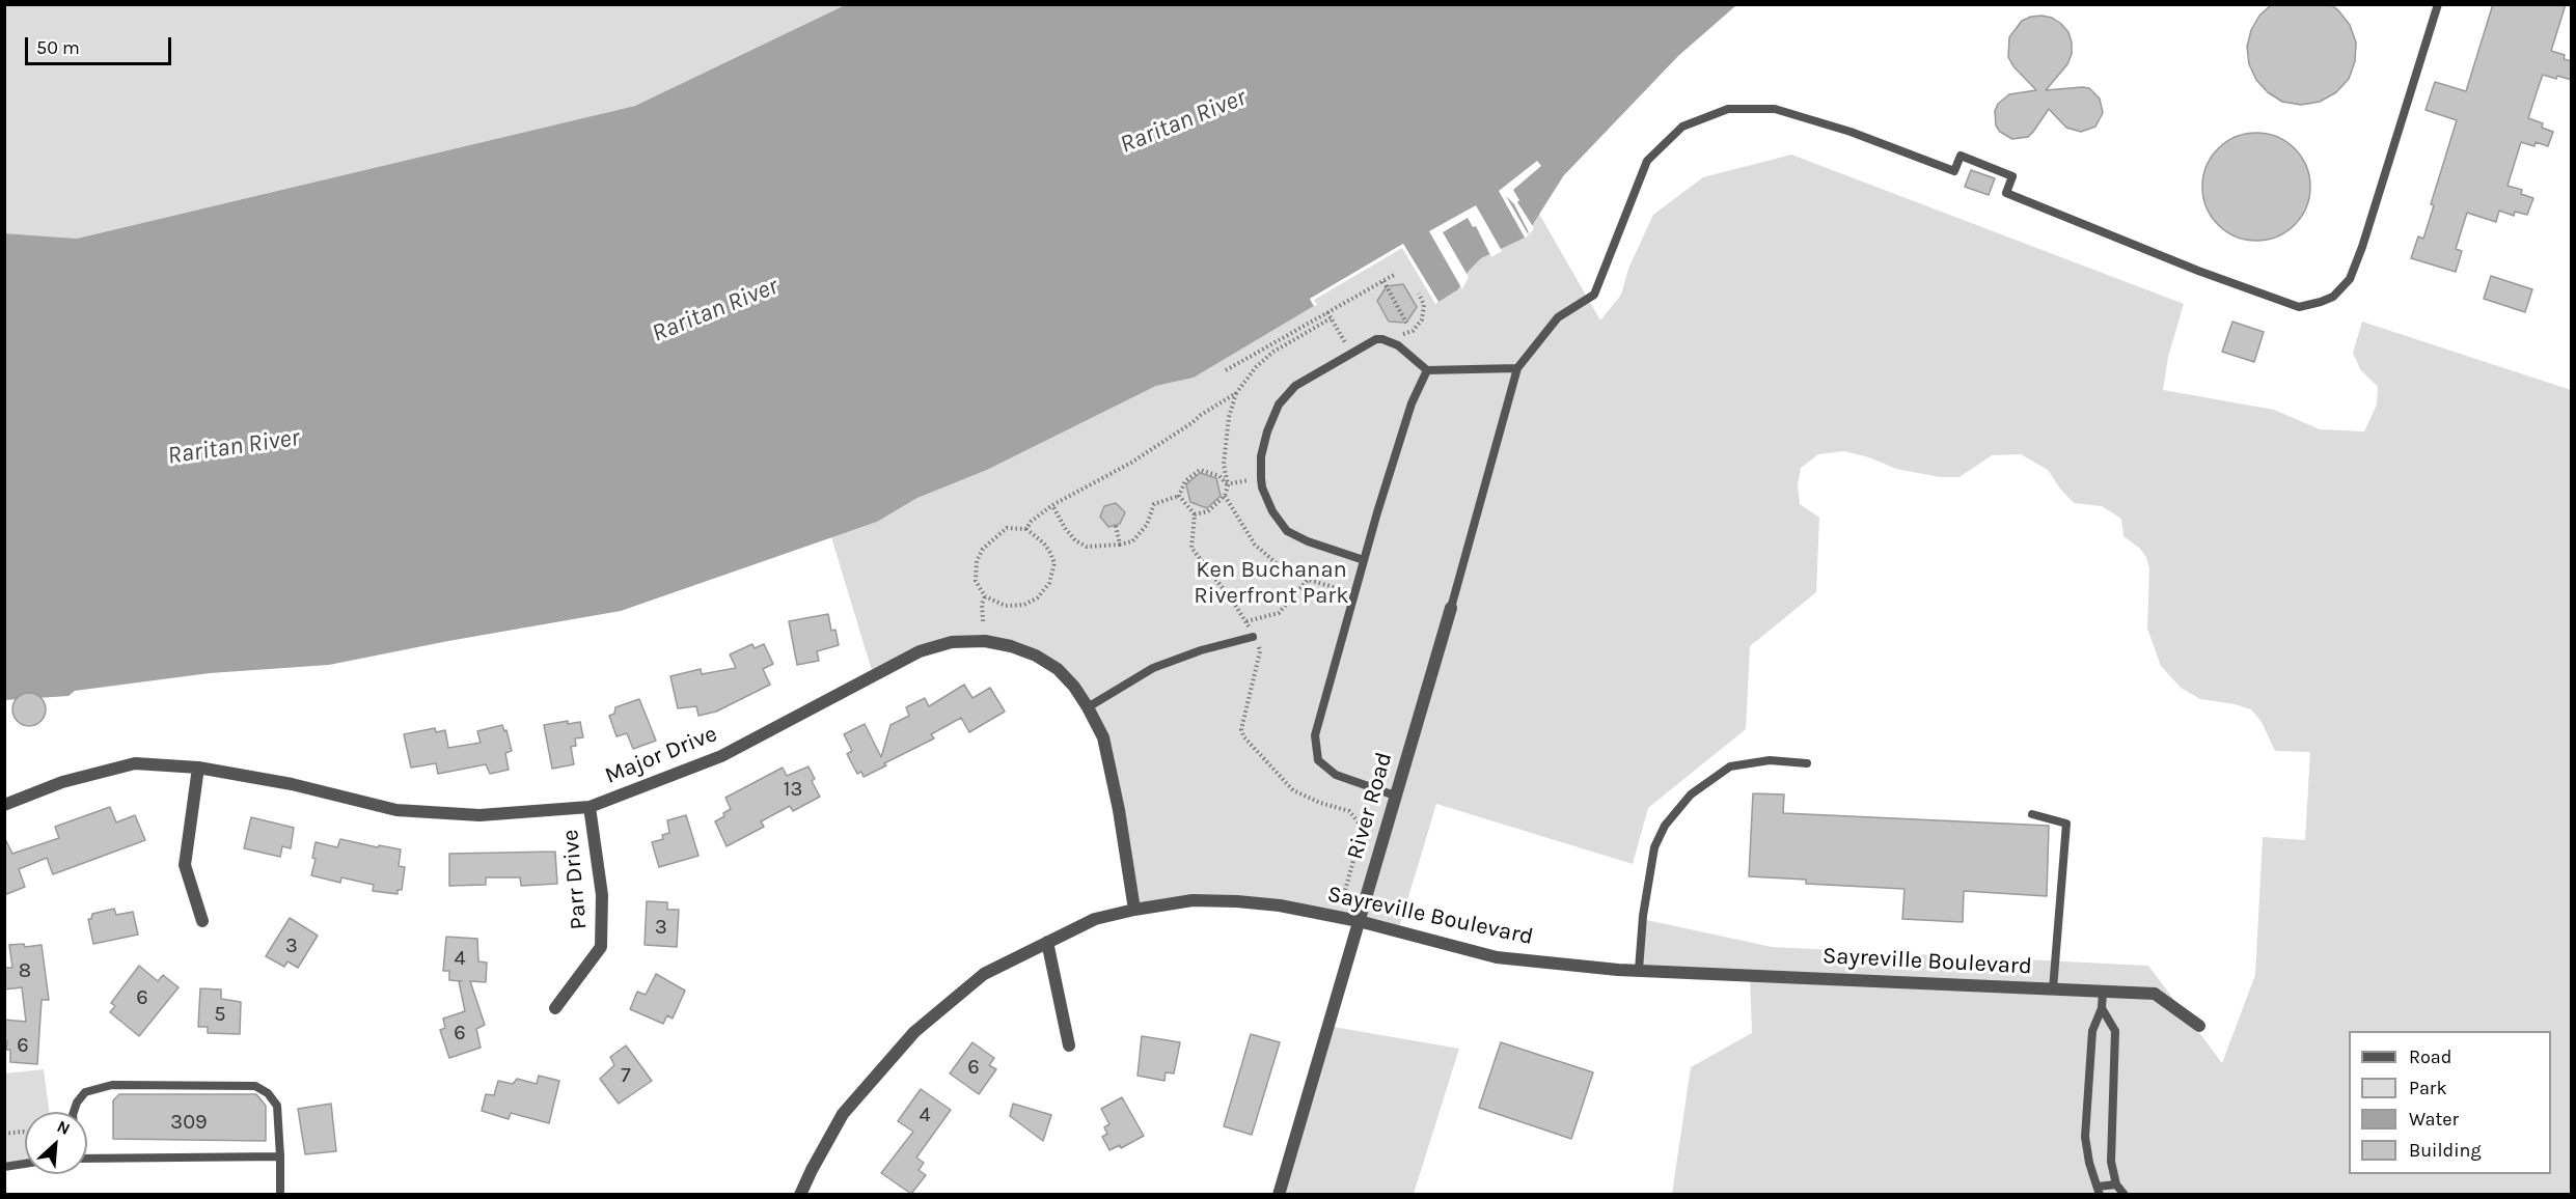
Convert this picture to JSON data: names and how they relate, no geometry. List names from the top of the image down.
{
  "streets": {
    "street": [
      "Major Drive",
      "River Road",
      "Parr Drive",
      "Sayreville Boulevard"
    ]
  },
  "crossings": [
    ["Major Drive", "Parr Drive"],
    ["Major Drive", "Sayreville Boulevard"],
    ["River Road", "Sayreville Boulevard"]
  ],
  "water": ["Raritan River"],
  "parks": ["Ken Buchanan Riverfront Park"],
  "house_numbers": [
    "13",
    "3",
    "3",
    "4",
    "8",
    "6",
    "5",
    "6",
    "6",
    "6",
    "7",
    "4",
    "309"
  ],
  "legend": [
    "Road",
    "Park",
    "Water",
    "Building"
  ],
  "scale_bar": "50 m",
  "north": "top right"
}
